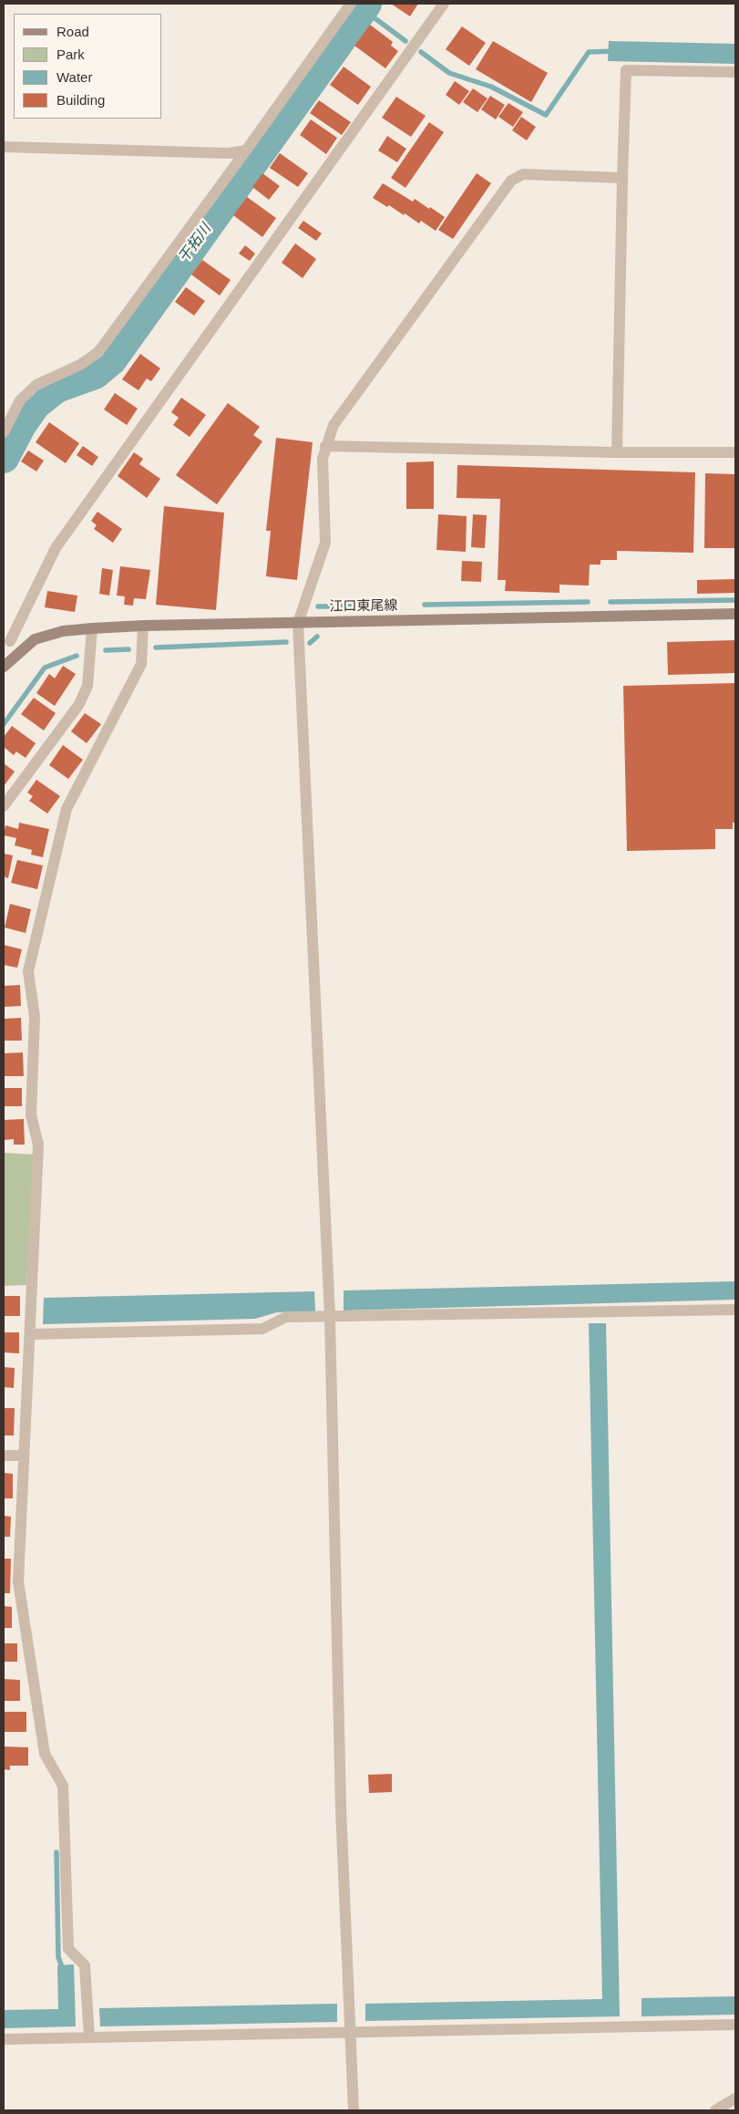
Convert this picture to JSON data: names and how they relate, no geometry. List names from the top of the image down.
{
  "streets": {
    "main road": ["江口東尾線"]
  },
  "water": ["干拓川"],
  "legend": [
    "Road",
    "Park",
    "Water",
    "Building"
  ]
}
